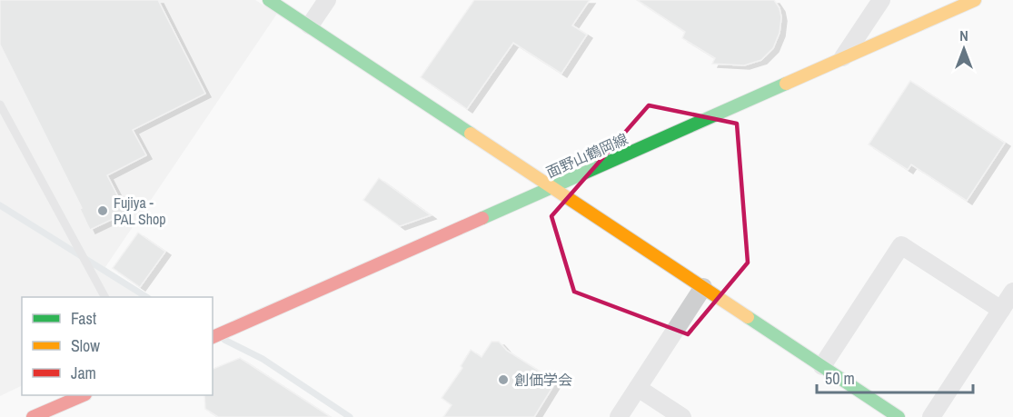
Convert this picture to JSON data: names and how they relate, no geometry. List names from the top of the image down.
{
  "streets": {
    "main road": ["面野山鶴岡線"]
  },
  "places": ["Fujiya - PAL Shop", "創価学会"],
  "legend": ["Fast", "Slow", "Jam"],
  "scale_bar": "50 m",
  "north": "top"
}
